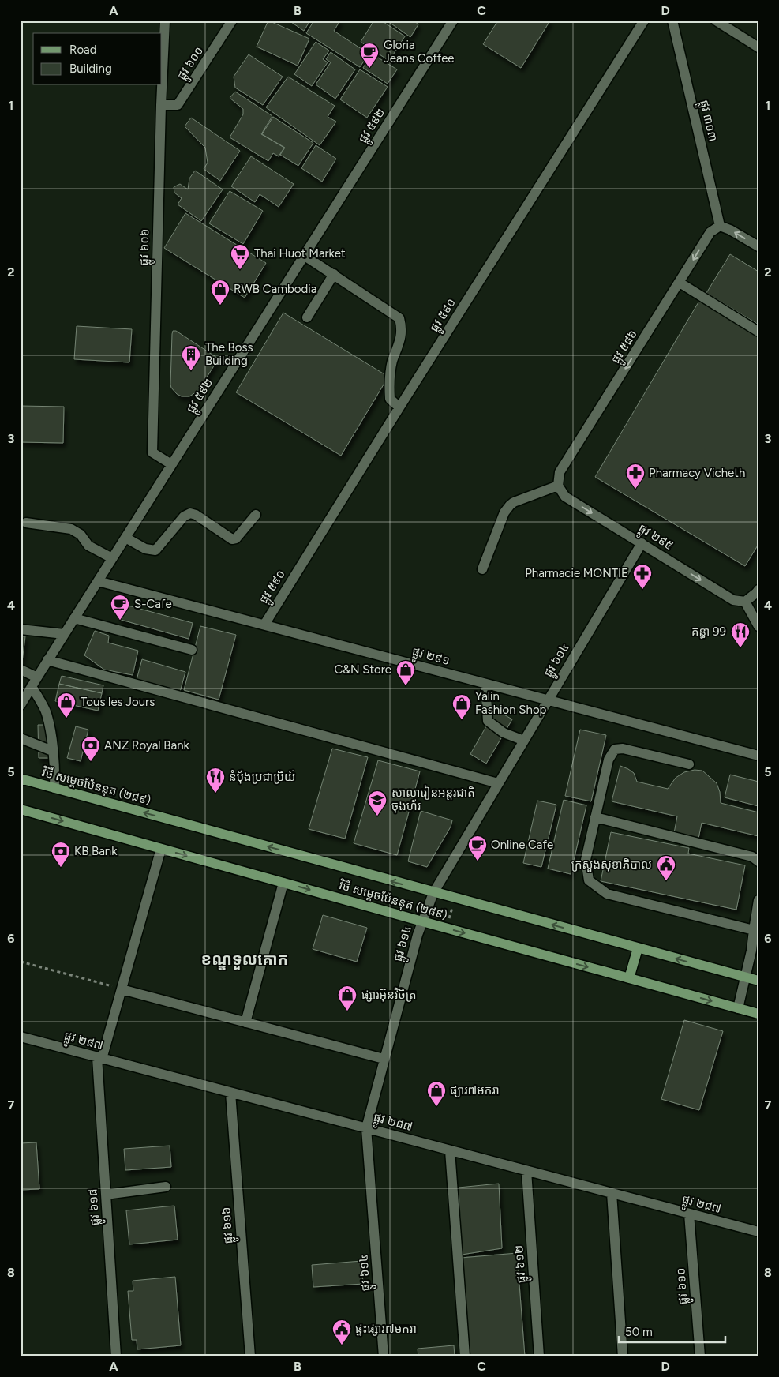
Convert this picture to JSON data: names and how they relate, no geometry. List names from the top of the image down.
{
  "streets": {
    "main road": ["វិថី សម្តេចប៉ែននុត (២៨៩)"],
    "street": [
      "ផ្លូវ ៦០០",
      "ផ្លូវ ៣០៣",
      "ផ្លូវ ៥៩២",
      "ផ្លូវ ៦០៦",
      "ផ្លូវ ៥៩០",
      "ផ្លូវ ៥៨៦",
      "ផ្លូវ ២៩៥",
      "ផ្លូវ ២៩១",
      "ផ្លូវ ៦១៤",
      "ផ្លូវ ២៨៧",
      "ផ្លូវ ៦១៨",
      "ផ្លូវ ៦១៦",
      "ផ្លូវ ៦១២",
      "ផ្លូវ ៦១០"
    ]
  },
  "crossings": [
    ["ផ្លូវ ៦០០", "ផ្លូវ ៦០៦"],
    ["ផ្លូវ ៣០៣", "ផ្លូវ ៥៨៦"],
    ["ផ្លូវ ៥៩២", "ផ្លូវ ៦០៦"],
    ["ផ្លូវ ៥៩២", "ផ្លូវ ២៩១"],
    ["ផ្លូវ ៥៩០", "ផ្លូវ ២៩១"],
    ["ផ្លូវ ៥៨៦", "ផ្លូវ ២៩៥"],
    ["ផ្លូវ ២៩៥", "ផ្លូវ ៦១៤"],
    ["ផ្លូវ ២៩១", "ផ្លូវ ៦១៤"],
    ["ផ្លូវ ៦១៤", "វិថី សម្តេចប៉ែននុត (២៨៩)"],
    ["ផ្លូវ ៦១៤", "ផ្លូវ ២៨៧"],
    ["វិថី សម្តេចប៉ែននុត (២៨៩)", "ផ្លូវ ៦១៨"],
    ["ផ្លូវ ២៨៧", "ផ្លូវ ៦១៨"],
    ["ផ្លូវ ២៨៧", "ផ្លូវ ៦១៦"],
    ["ផ្លូវ ២៨៧", "ផ្លូវ ៦១២"],
    ["ផ្លូវ ២៨៧", "ផ្លូវ ៦១០"]
  ],
  "one_way": ["ផ្លូវ ៥៨៦", "ផ្លូវ ២៩៥"],
  "districts": ["ខណ្ឌទួលគោក"],
  "places": {
    "cafe": ["Gloria Jeans Coffee", "S-Cafe", "Online Cafe"],
    "supermarket": ["Thai Huot Market"],
    "shop": [
      "RWB Cambodia",
      "C&N Store",
      "Tous les Jours",
      "Yalin Fashion Shop",
      "ផ្សារអ៊ុនវិចិត្រ",
      "ផ្សារ៧មករា"
    ],
    "building": ["The Boss Building"],
    "pharmacy": ["Pharmacy Vicheth", "Pharmacie MONTIE"],
    "restaurant": ["គន្ធា 99", "នំបុ័ងប្រជាប្រិយ៍"],
    "bank": ["ANZ Royal Bank", "KB Bank"],
    "school or university": ["សាលារៀនអន្តរជាតិ ចុងហ័រ"],
    "public building": ["ក្រសួងសុខាភិបាល", "ផ្ទះផ្សារ៧មករា"]
  },
  "legend": ["Road", "Building"],
  "scale_bar": "50 m",
  "grid": {
    "columns": [
      "A",
      "B",
      "C",
      "D"
    ],
    "rows": [
      "1",
      "2",
      "3",
      "4",
      "5",
      "6",
      "7",
      "8"
    ]
  }
}
